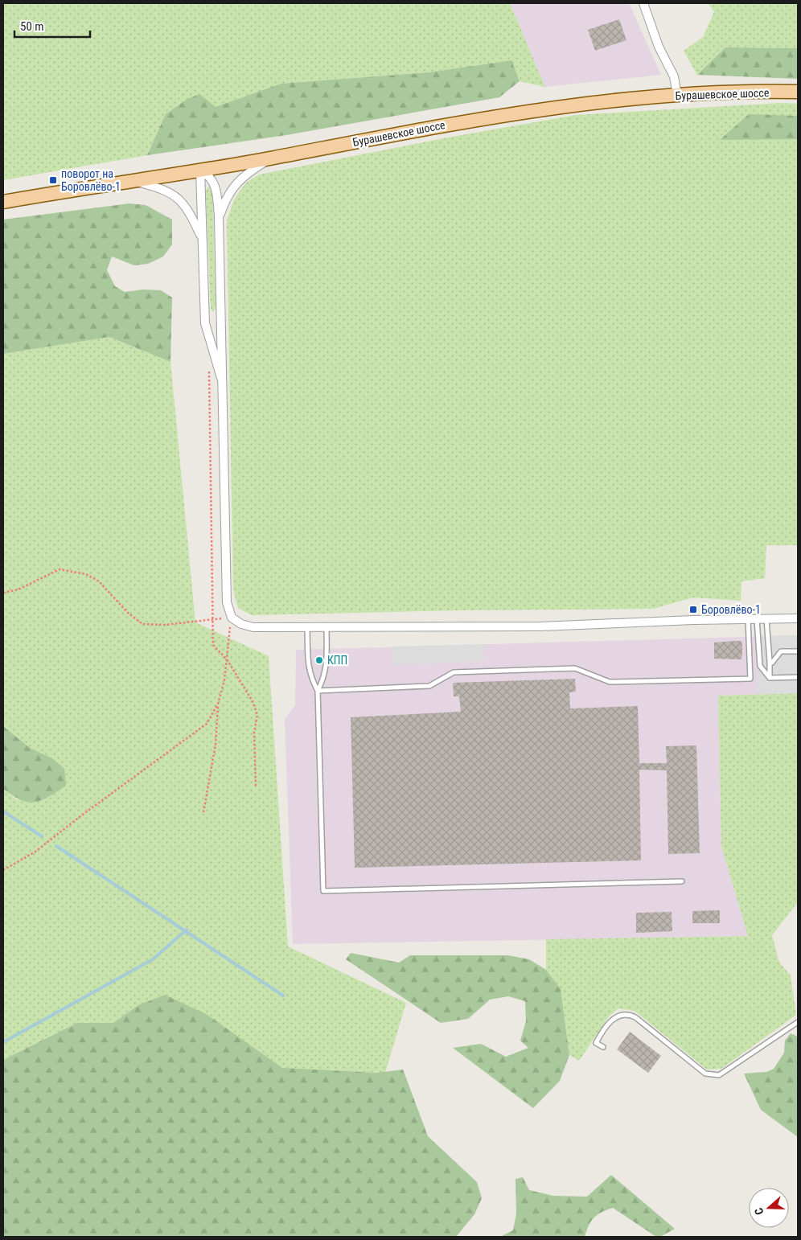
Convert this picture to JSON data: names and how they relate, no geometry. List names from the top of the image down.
{
  "streets": {
    "main road": ["Бурашевское шоссе"]
  },
  "places": {
    "transit": ["поворот на Боровлёво-1", "Боровлёво-1"],
    "other": ["КПП"]
  },
  "scale_bar": "50 m",
  "north": "left"
}
